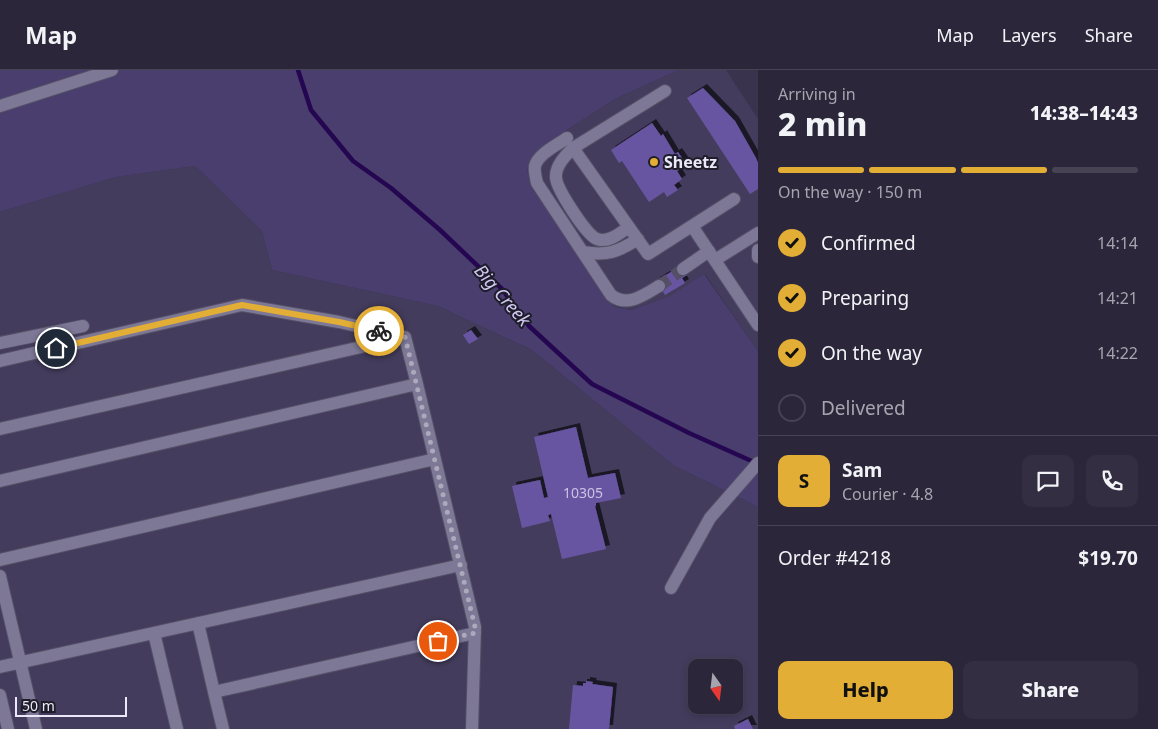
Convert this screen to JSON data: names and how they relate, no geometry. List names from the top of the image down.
{
  "water": ["Big Creek"],
  "places": ["Sheetz"],
  "house_numbers": ["10305"],
  "scale_bar": "50 m",
  "north": "bottom",
  "page": {
    "header": "Map",
    "nav": ["Map", "Layers", "Share"],
    "heading": ["2 min", "Arriving in", "14:38–14:43"],
    "panel": [
      "Sam",
      "Courier · 4.8",
      "Order #4218",
      "$19.70"
    ],
    "bar": "On the way · 150 m",
    "list": [
      ["Confirmed", "14:14"],
      ["Preparing", "14:21"],
      ["On the way", "14:22"],
      "Delivered"
    ],
    "round": "S",
    "buttons": ["Help", "Share"],
    "scale": "50 m"
  }
}
